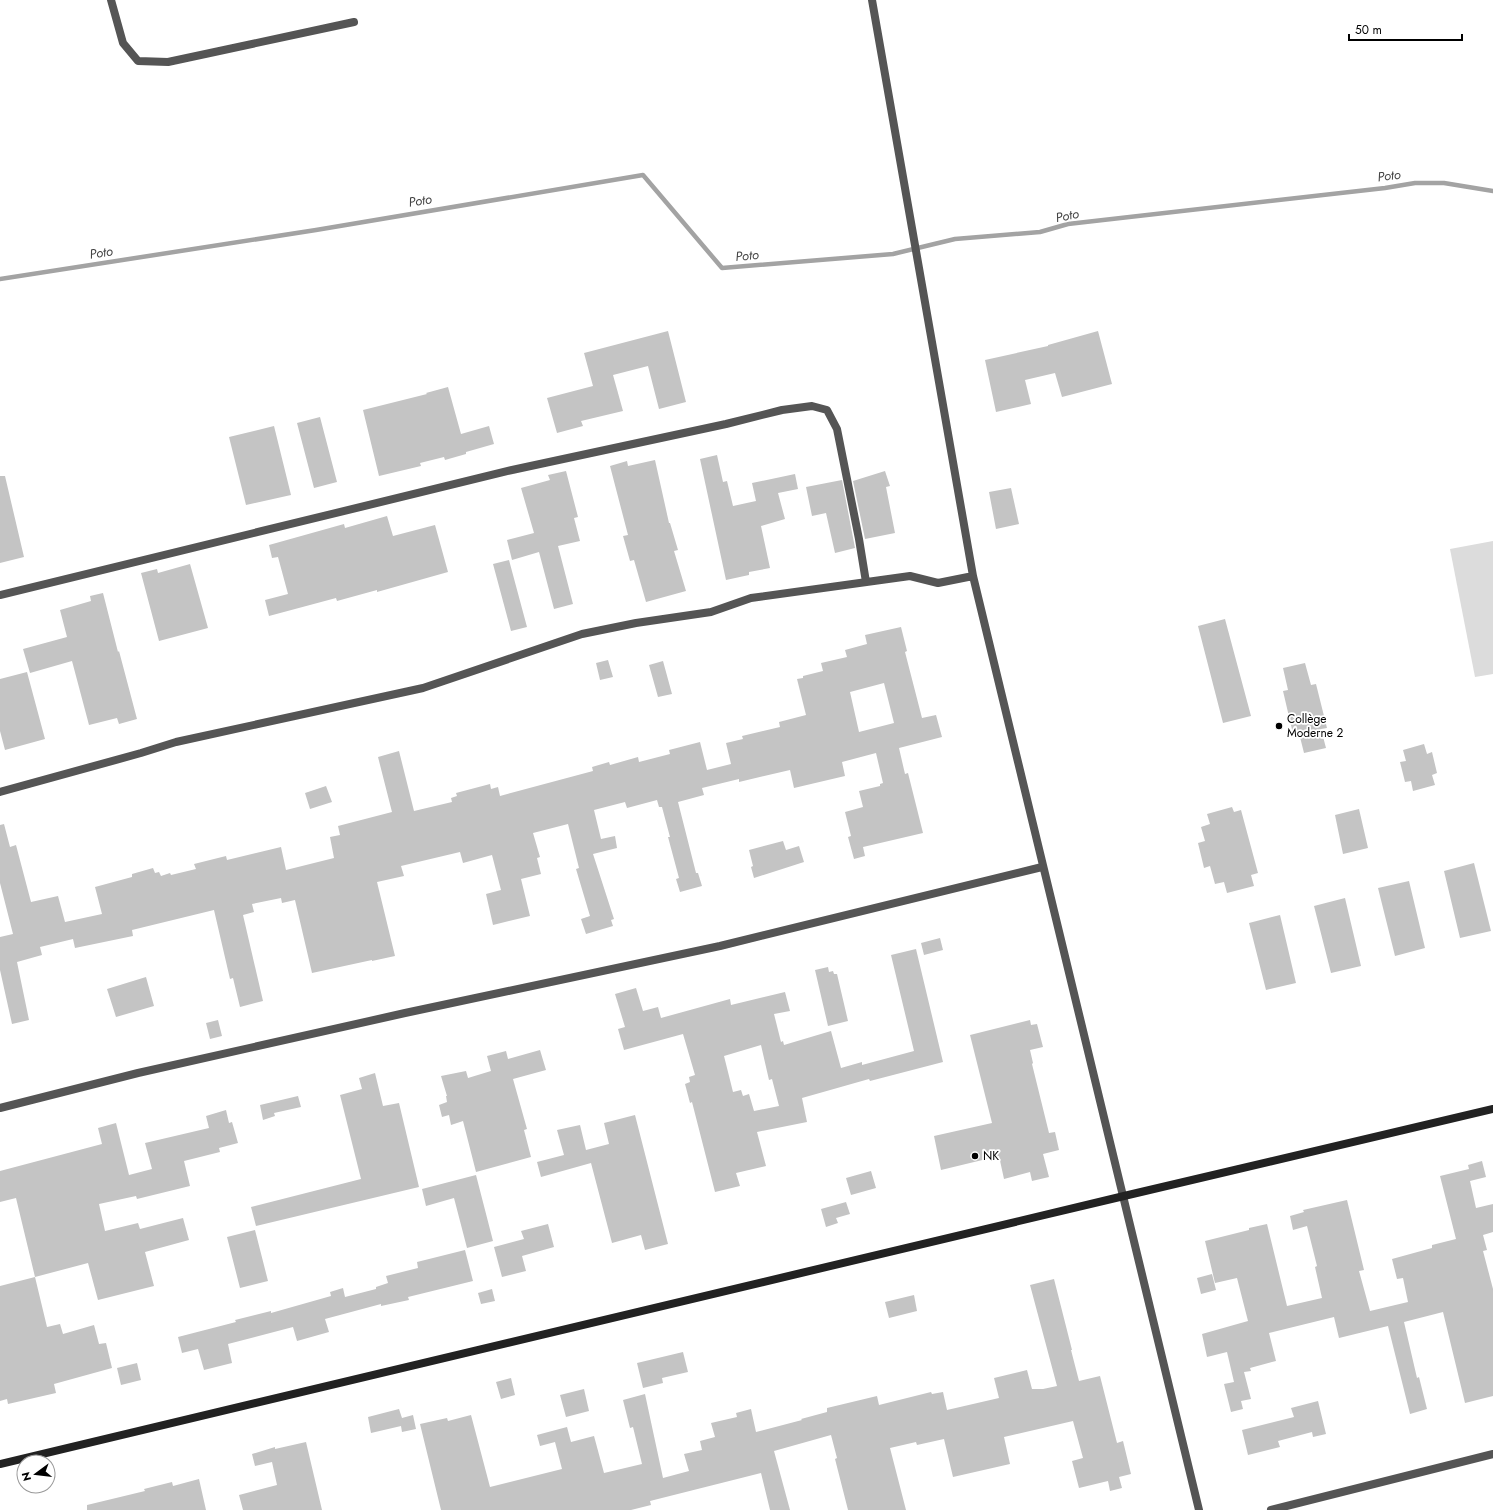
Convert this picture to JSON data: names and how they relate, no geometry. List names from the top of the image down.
{
  "water": ["Poto"],
  "places": ["Collège Moderne 2", "NK"],
  "scale_bar": "50 m",
  "north": "left"
}
